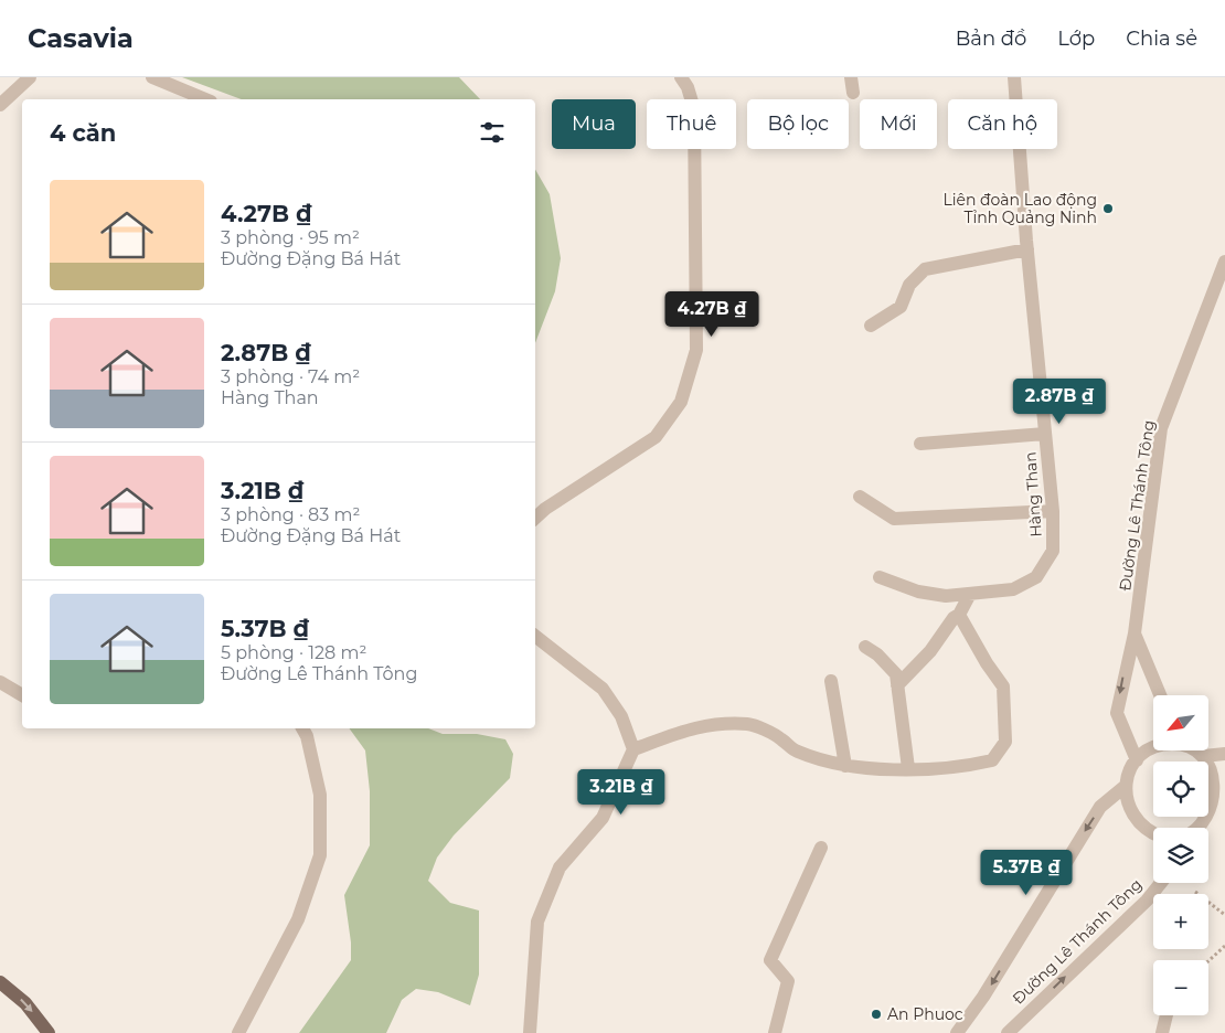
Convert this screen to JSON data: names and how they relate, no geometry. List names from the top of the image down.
{
  "streets": {
    "street": ["Hàng Than", "Đường Lê Thánh Tông"]
  },
  "places": ["Liên đoàn Lao động Tỉnh Quảng Ninh", "An Phuoc"],
  "north": "bottom left",
  "page": {
    "header": "Casavia",
    "nav": ["Bản đồ", "Lớp", "Chia sẻ"],
    "chip": [
      "Mua",
      "Thuê",
      "Bộ lọc",
      "Mới",
      "Căn hộ"
    ],
    "heading": "4 căn",
    "list": [
      {
        "name": "4.27B ₫",
        "note": "3 phòng · 95 m² · Đường Đặng Bá Hát"
      },
      {
        "name": "2.87B ₫",
        "note": "3 phòng · 74 m² · Hàng Than"
      },
      {
        "name": "3.21B ₫",
        "note": "3 phòng · 83 m² · Đường Đặng Bá Hát"
      },
      {
        "name": "5.37B ₫",
        "note": "5 phòng · 128 m² · Đường Lê Thánh Tông"
      }
    ],
    "price": [
      "4.27B ₫",
      "2.87B ₫",
      "3.21B ₫",
      "5.37B ₫"
    ],
    "map_buttons": ["+", "−"]
  }
}
